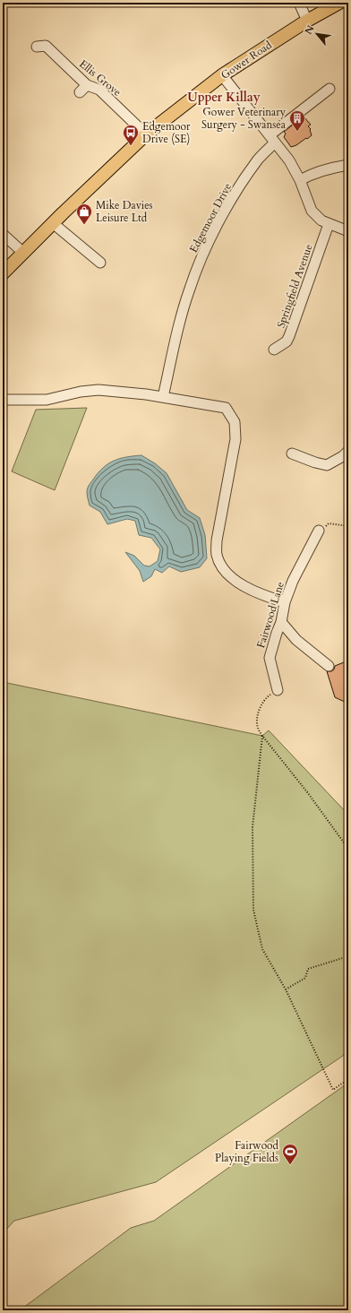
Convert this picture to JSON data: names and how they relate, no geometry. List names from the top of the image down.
{
  "streets": {
    "main road": ["Gower Road"],
    "street": [
      "Ellis Grove",
      "Edgemoor Drive",
      "Springfield Avenue",
      "Fairwood Lane"
    ]
  },
  "crossings": [
    ["Gower Road", "Ellis Grove"]
  ],
  "districts": ["Upper Killay"],
  "places": {
    "building": ["Gower Veterinary Surgery - Swansea"],
    "bus stop": ["Edgemoor Drive (SE)"],
    "shop": ["Mike Davies Leisure Ltd"],
    "sports": ["Fairwood Playing Fields"]
  },
  "north": "top left"
}
